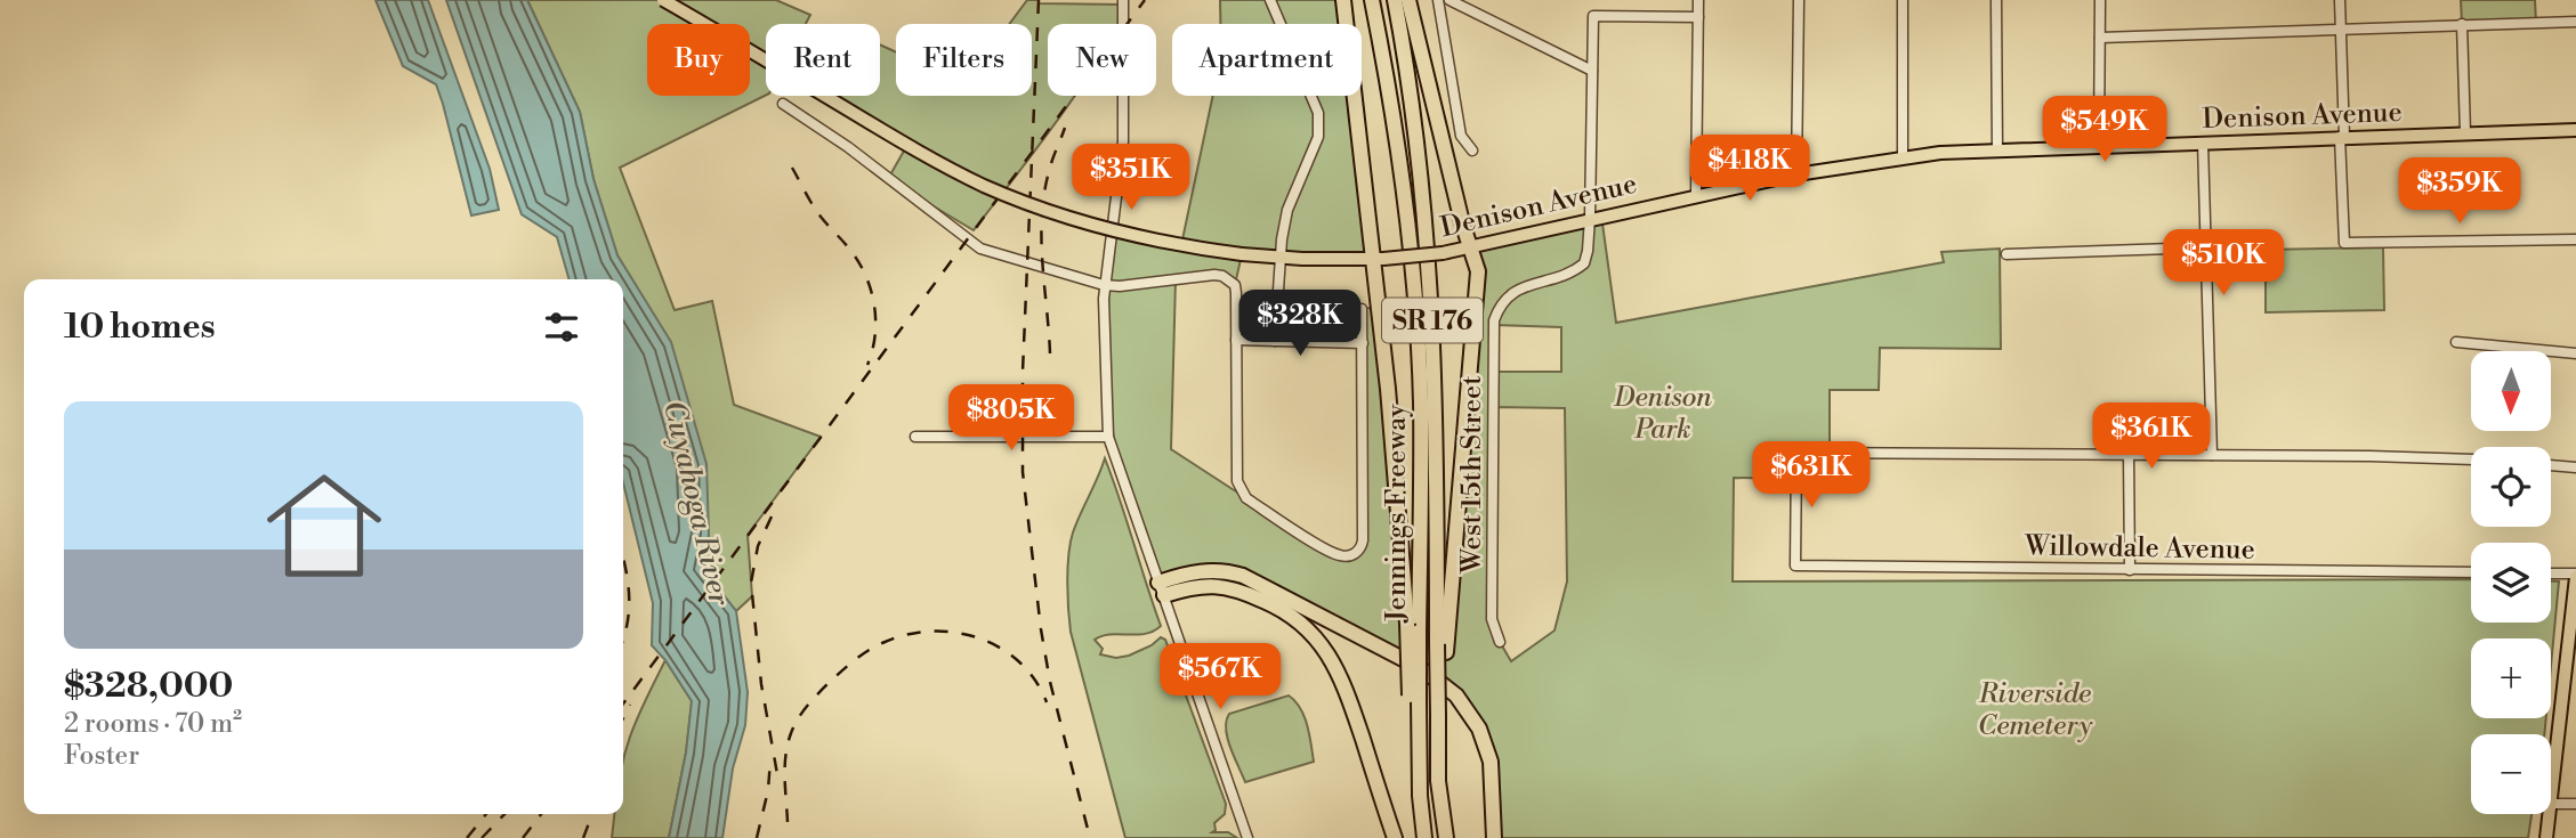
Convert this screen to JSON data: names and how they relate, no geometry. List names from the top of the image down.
{
  "streets": {
    "highway": ["SR 176", "Jennings Freeway"],
    "main road": ["Denison Avenue"],
    "street": ["West 15th Street", "Willowdale Avenue"]
  },
  "crossings": [
    ["Denison Avenue", "West 15th Street"]
  ],
  "water": ["Cuyahoga River"],
  "parks": ["Denison Park", "Riverside Cemetery"],
  "north": "bottom",
  "page": {
    "chip": [
      "Buy",
      "Rent",
      "Filters",
      "New",
      "Apartment"
    ],
    "price": [
      "$549K",
      "$418K",
      "$351K",
      "$359K",
      "$510K",
      "$328K",
      "$805K",
      "$361K",
      "$631K",
      "$567K"
    ],
    "heading": "10 homes",
    "map_buttons": ["+", "−"],
    "list": [
      {
        "name": "$328,000",
        "note": "2 rooms · 70 m² · Foster"
      }
    ]
  }
}
